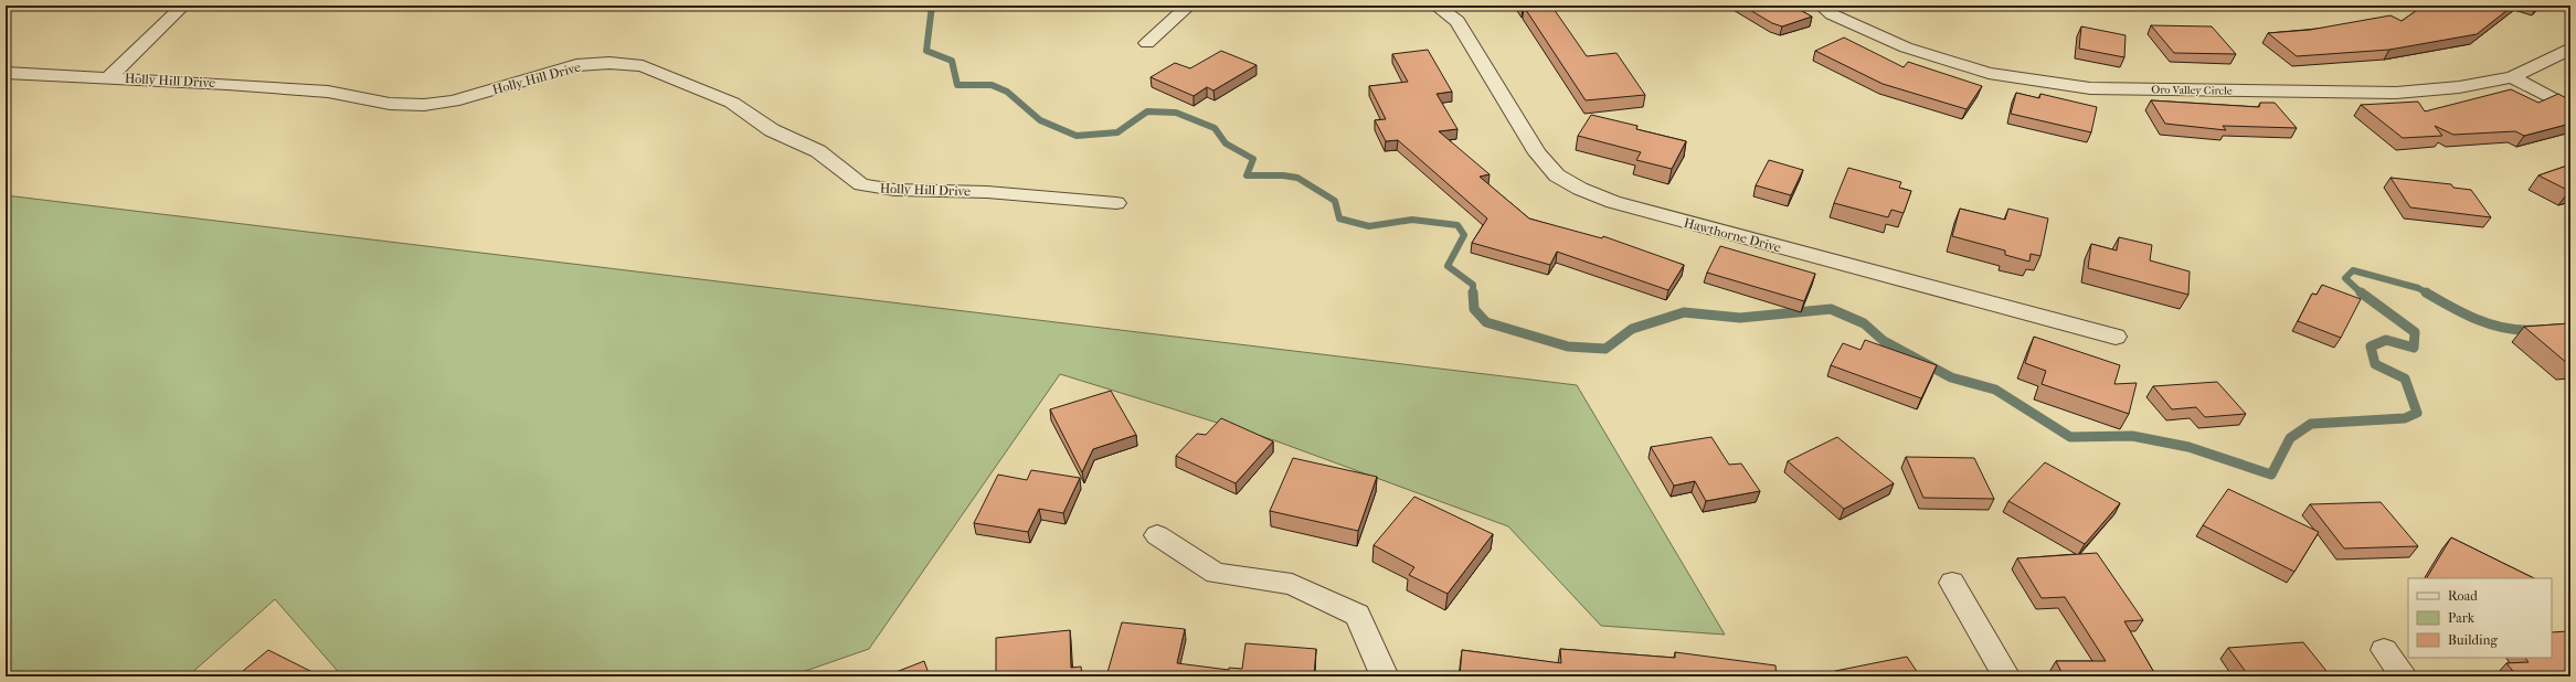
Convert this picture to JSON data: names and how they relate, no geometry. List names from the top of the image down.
{
  "streets": {
    "street": ["Holly Hill Drive", "Oro Valley Circle", "Hawthorne Drive"]
  },
  "legend": ["Road", "Park", "Building"]
}
